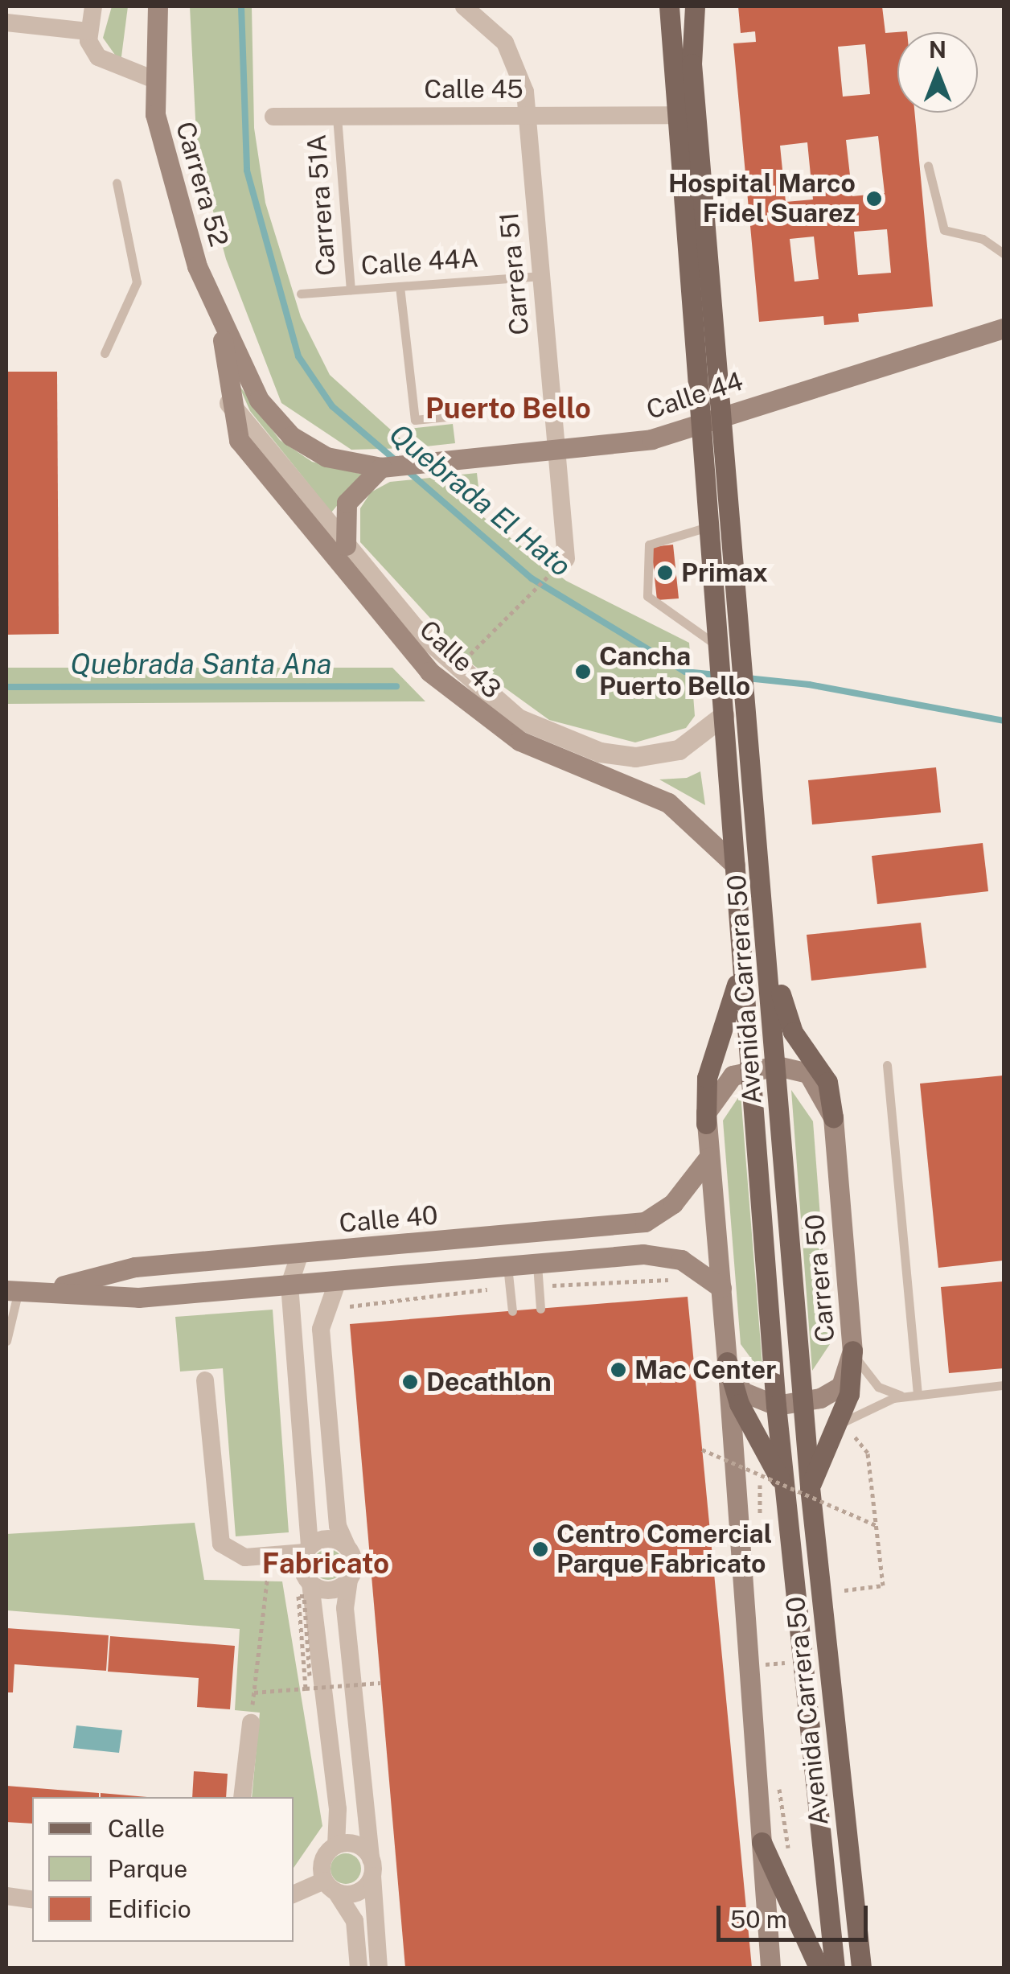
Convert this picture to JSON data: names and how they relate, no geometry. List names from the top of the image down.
{
  "streets": {
    "main road": [
      "Carrera 52",
      "Calle 44",
      "Calle 43",
      "Avenida Carrera 50",
      "Calle 40",
      "Carrera 50"
    ],
    "street": ["Calle 45", "Carrera 51"],
    "lane": ["Carrera 51A", "Calle 44A"]
  },
  "crossings": [
    ["Calle 45", "Carrera 51A"],
    ["Calle 45", "Carrera 51"],
    ["Calle 45", "Avenida Carrera 50"],
    ["Carrera 52", "Calle 44"],
    ["Carrera 52", "Calle 43"],
    ["Carrera 51A", "Calle 44A"],
    ["Calle 44A", "Carrera 51"],
    ["Carrera 51", "Calle 44"],
    ["Calle 44", "Calle 43"],
    ["Calle 44", "Avenida Carrera 50"],
    ["Calle 43", "Avenida Carrera 50"],
    ["Avenida Carrera 50", "Carrera 50"],
    ["Calle 40", "Carrera 50"]
  ],
  "districts": ["Puerto Bello", "Fabricato"],
  "water": ["Quebrada El Hato", "Quebrada Santa Ana"],
  "places": [
    "Hospital Marco Fidel Suarez",
    "Primax",
    "Cancha Puerto Bello",
    "Mac Center",
    "Decathlon",
    "Centro Comercial Parque Fabricato"
  ],
  "legend": ["Calle", "Parque", "Edificio"],
  "scale_bar": "50 m",
  "north": "top"
}
